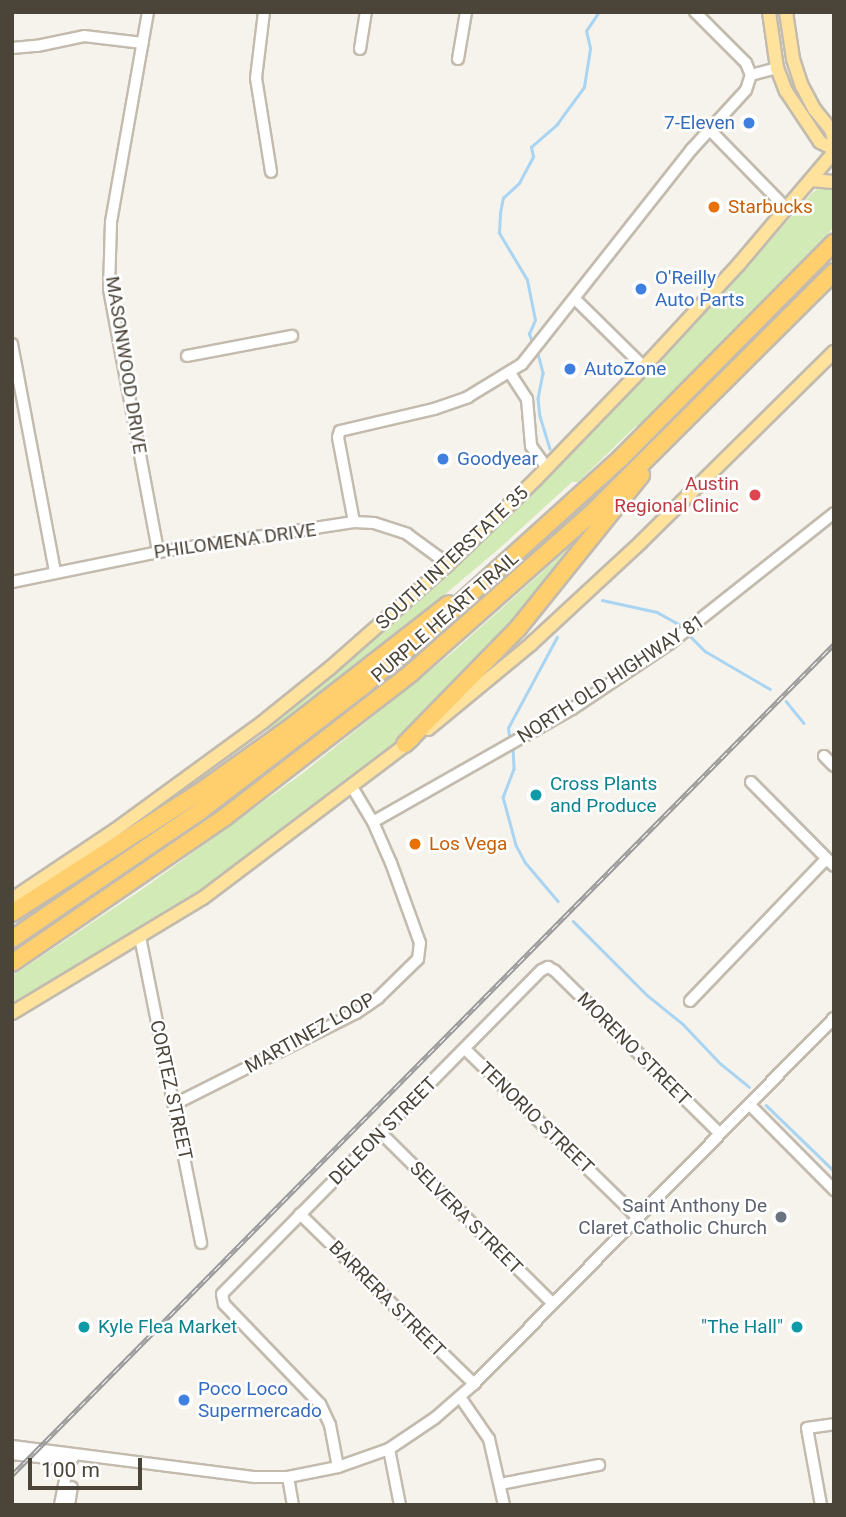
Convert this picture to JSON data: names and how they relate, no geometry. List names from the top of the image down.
{
  "streets": {
    "highway": ["PURPLE HEART TRAIL"],
    "main road": ["SOUTH INTERSTATE 35"],
    "street": [
      "MASONWOOD DRIVE",
      "PHILOMENA DRIVE",
      "NORTH OLD HIGHWAY 81",
      "MARTINEZ LOOP",
      "MORENO STREET",
      "CORTEZ STREET",
      "TENORIO STREET",
      "DELEON STREET",
      "SELVERA STREET",
      "BARRERA STREET"
    ]
  },
  "crossings": [
    ["MASONWOOD DRIVE", "PHILOMENA DRIVE"],
    ["PHILOMENA DRIVE", "SOUTH INTERSTATE 35"],
    ["NORTH OLD HIGHWAY 81", "MARTINEZ LOOP"],
    ["MARTINEZ LOOP", "CORTEZ STREET"],
    ["MORENO STREET", "DELEON STREET"],
    ["TENORIO STREET", "DELEON STREET"],
    ["DELEON STREET", "SELVERA STREET"],
    ["DELEON STREET", "BARRERA STREET"]
  ],
  "places": [
    "7-Eleven",
    "Starbucks",
    "O'Reilly Auto Parts",
    "AutoZone",
    "Goodyear",
    "Austin Regional Clinic",
    "Cross Plants and Produce",
    "Los Vega",
    "Saint Anthony De Claret Catholic Church",
    "Kyle Flea Market",
    "\"The Hall\"",
    "Poco Loco Supermercado"
  ],
  "scale_bar": "100 m"
}
